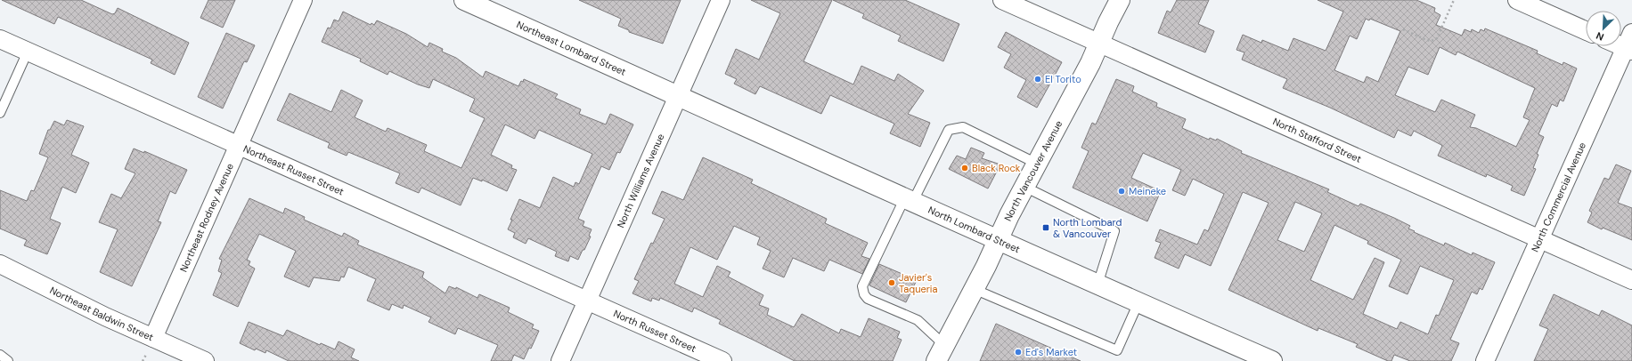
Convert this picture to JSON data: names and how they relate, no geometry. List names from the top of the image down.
{
  "streets": {
    "main road": ["Northeast Lombard Street", "North Vancouver Avenue", "North Lombard Street"],
    "street": [
      "North Stafford Street",
      "Northeast Russet Street",
      "North Williams Avenue",
      "North Commercial Avenue",
      "Northeast Rodney Avenue",
      "Northeast Baldwin Street",
      "North Russet Street"
    ]
  },
  "crossings": [
    ["Northeast Lombard Street", "North Williams Avenue"],
    ["Northeast Lombard Street", "North Lombard Street"],
    ["North Stafford Street", "North Vancouver Avenue"],
    ["North Stafford Street", "North Commercial Avenue"],
    ["Northeast Russet Street", "North Williams Avenue"],
    ["Northeast Russet Street", "Northeast Rodney Avenue"],
    ["Northeast Russet Street", "North Russet Street"],
    ["North Vancouver Avenue", "North Lombard Street"],
    ["North Williams Avenue", "North Lombard Street"],
    ["North Williams Avenue", "North Russet Street"],
    ["Northeast Rodney Avenue", "Northeast Baldwin Street"]
  ],
  "places": {
    "other": [
      "El Torito",
      "Black Rock",
      "Meineke",
      "Javier's Taqueria",
      "Ed's Market"
    ],
    "transit": ["North Lombard & Vancouver"]
  },
  "north": "bottom left"
}
